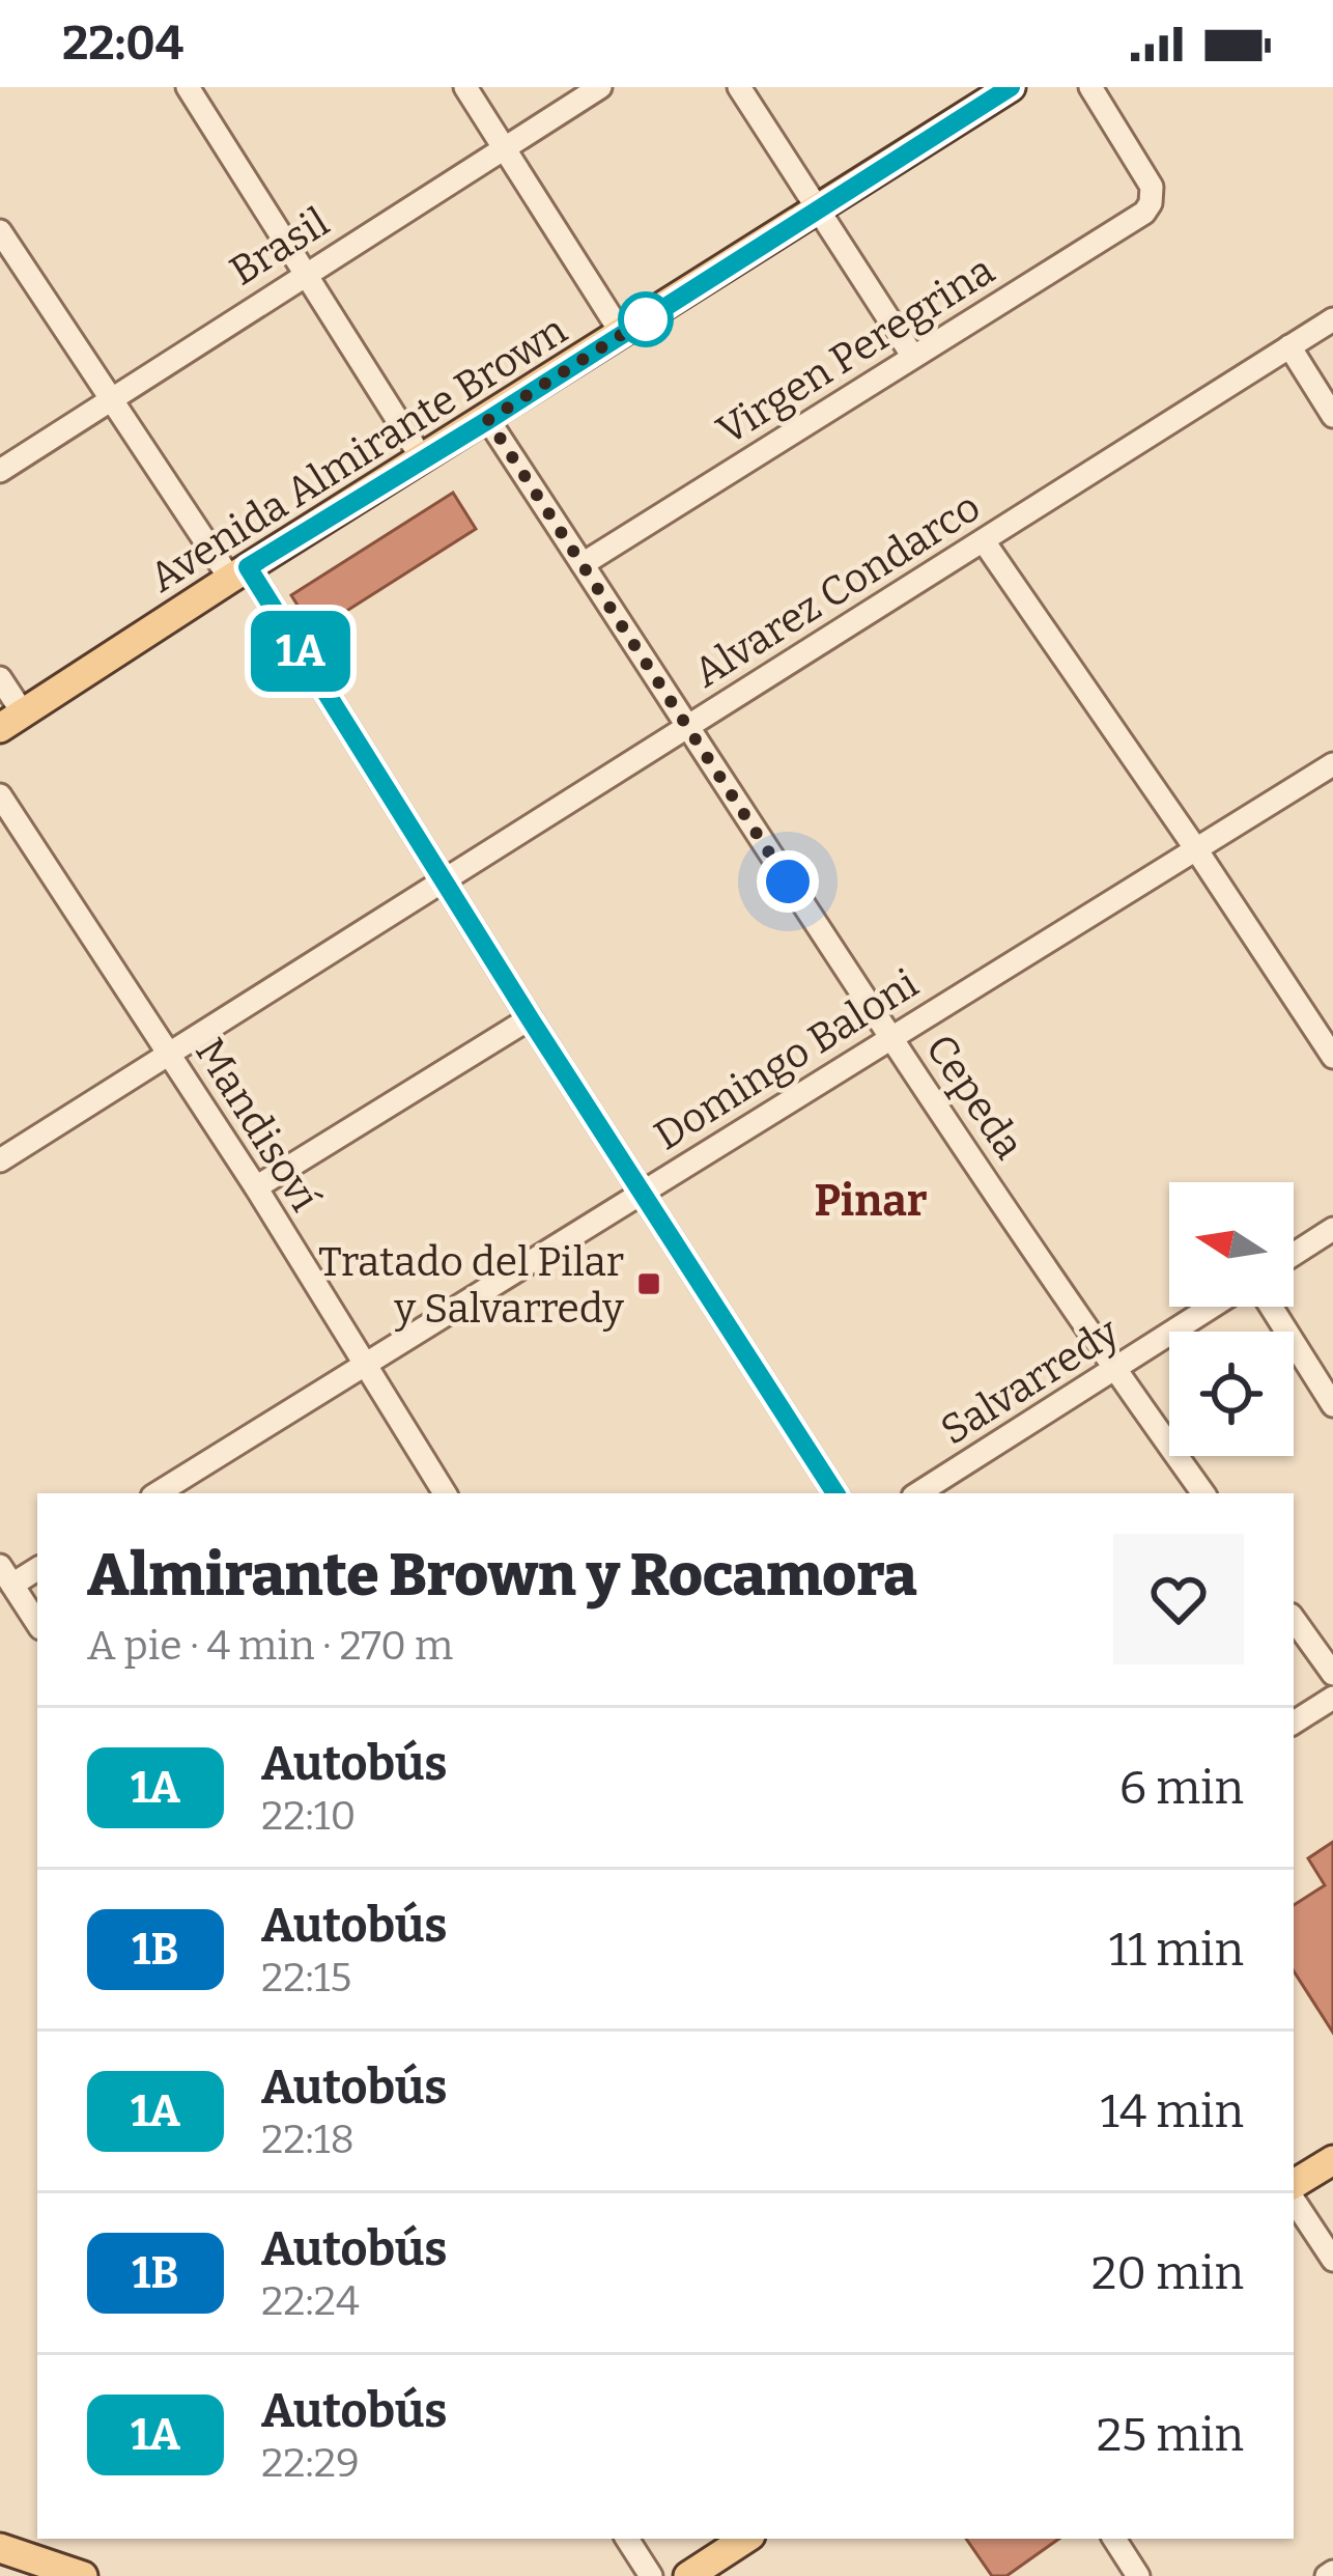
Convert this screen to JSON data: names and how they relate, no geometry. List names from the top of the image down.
{
  "streets": {
    "main road": ["Avenida Almirante Brown"],
    "street": [
      "Brasil",
      "Virgen Peregrina",
      "Alvarez Condarco",
      "Domingo Baloni",
      "Cepeda",
      "Mandisoví",
      "Salvarredy"
    ]
  },
  "crossings": [
    ["Virgen Peregrina", "Cepeda"],
    ["Avenida Almirante Brown", "Cepeda"],
    ["Alvarez Condarco", "Cepeda"],
    ["Alvarez Condarco", "Mandisoví"],
    ["Domingo Baloni", "Cepeda"],
    ["Domingo Baloni", "Mandisoví"],
    ["Cepeda", "Salvarredy"]
  ],
  "districts": ["Pinar"],
  "places": {
    "transit": ["Tratado del Pilar y Salvarredy"]
  },
  "lines": ["bus line 1A"],
  "north": "left",
  "page": {
    "status": "22:04",
    "on_map": "1A",
    "heading": ["Almirante Brown y Rocamora", "A pie · 4 min · 270 m"],
    "list": [
      {
        "mark": "1A",
        "name": "Autobús",
        "note": "22:10",
        "value": "6 min"
      },
      {
        "mark": "1B",
        "name": "Autobús",
        "note": "22:15",
        "value": "11 min"
      },
      {
        "mark": "1A",
        "name": "Autobús",
        "note": "22:18",
        "value": "14 min"
      },
      {
        "mark": "1B",
        "name": "Autobús",
        "note": "22:24",
        "value": "20 min"
      },
      {
        "mark": "1A",
        "name": "Autobús",
        "note": "22:29",
        "value": "25 min"
      }
    ]
  }
}
